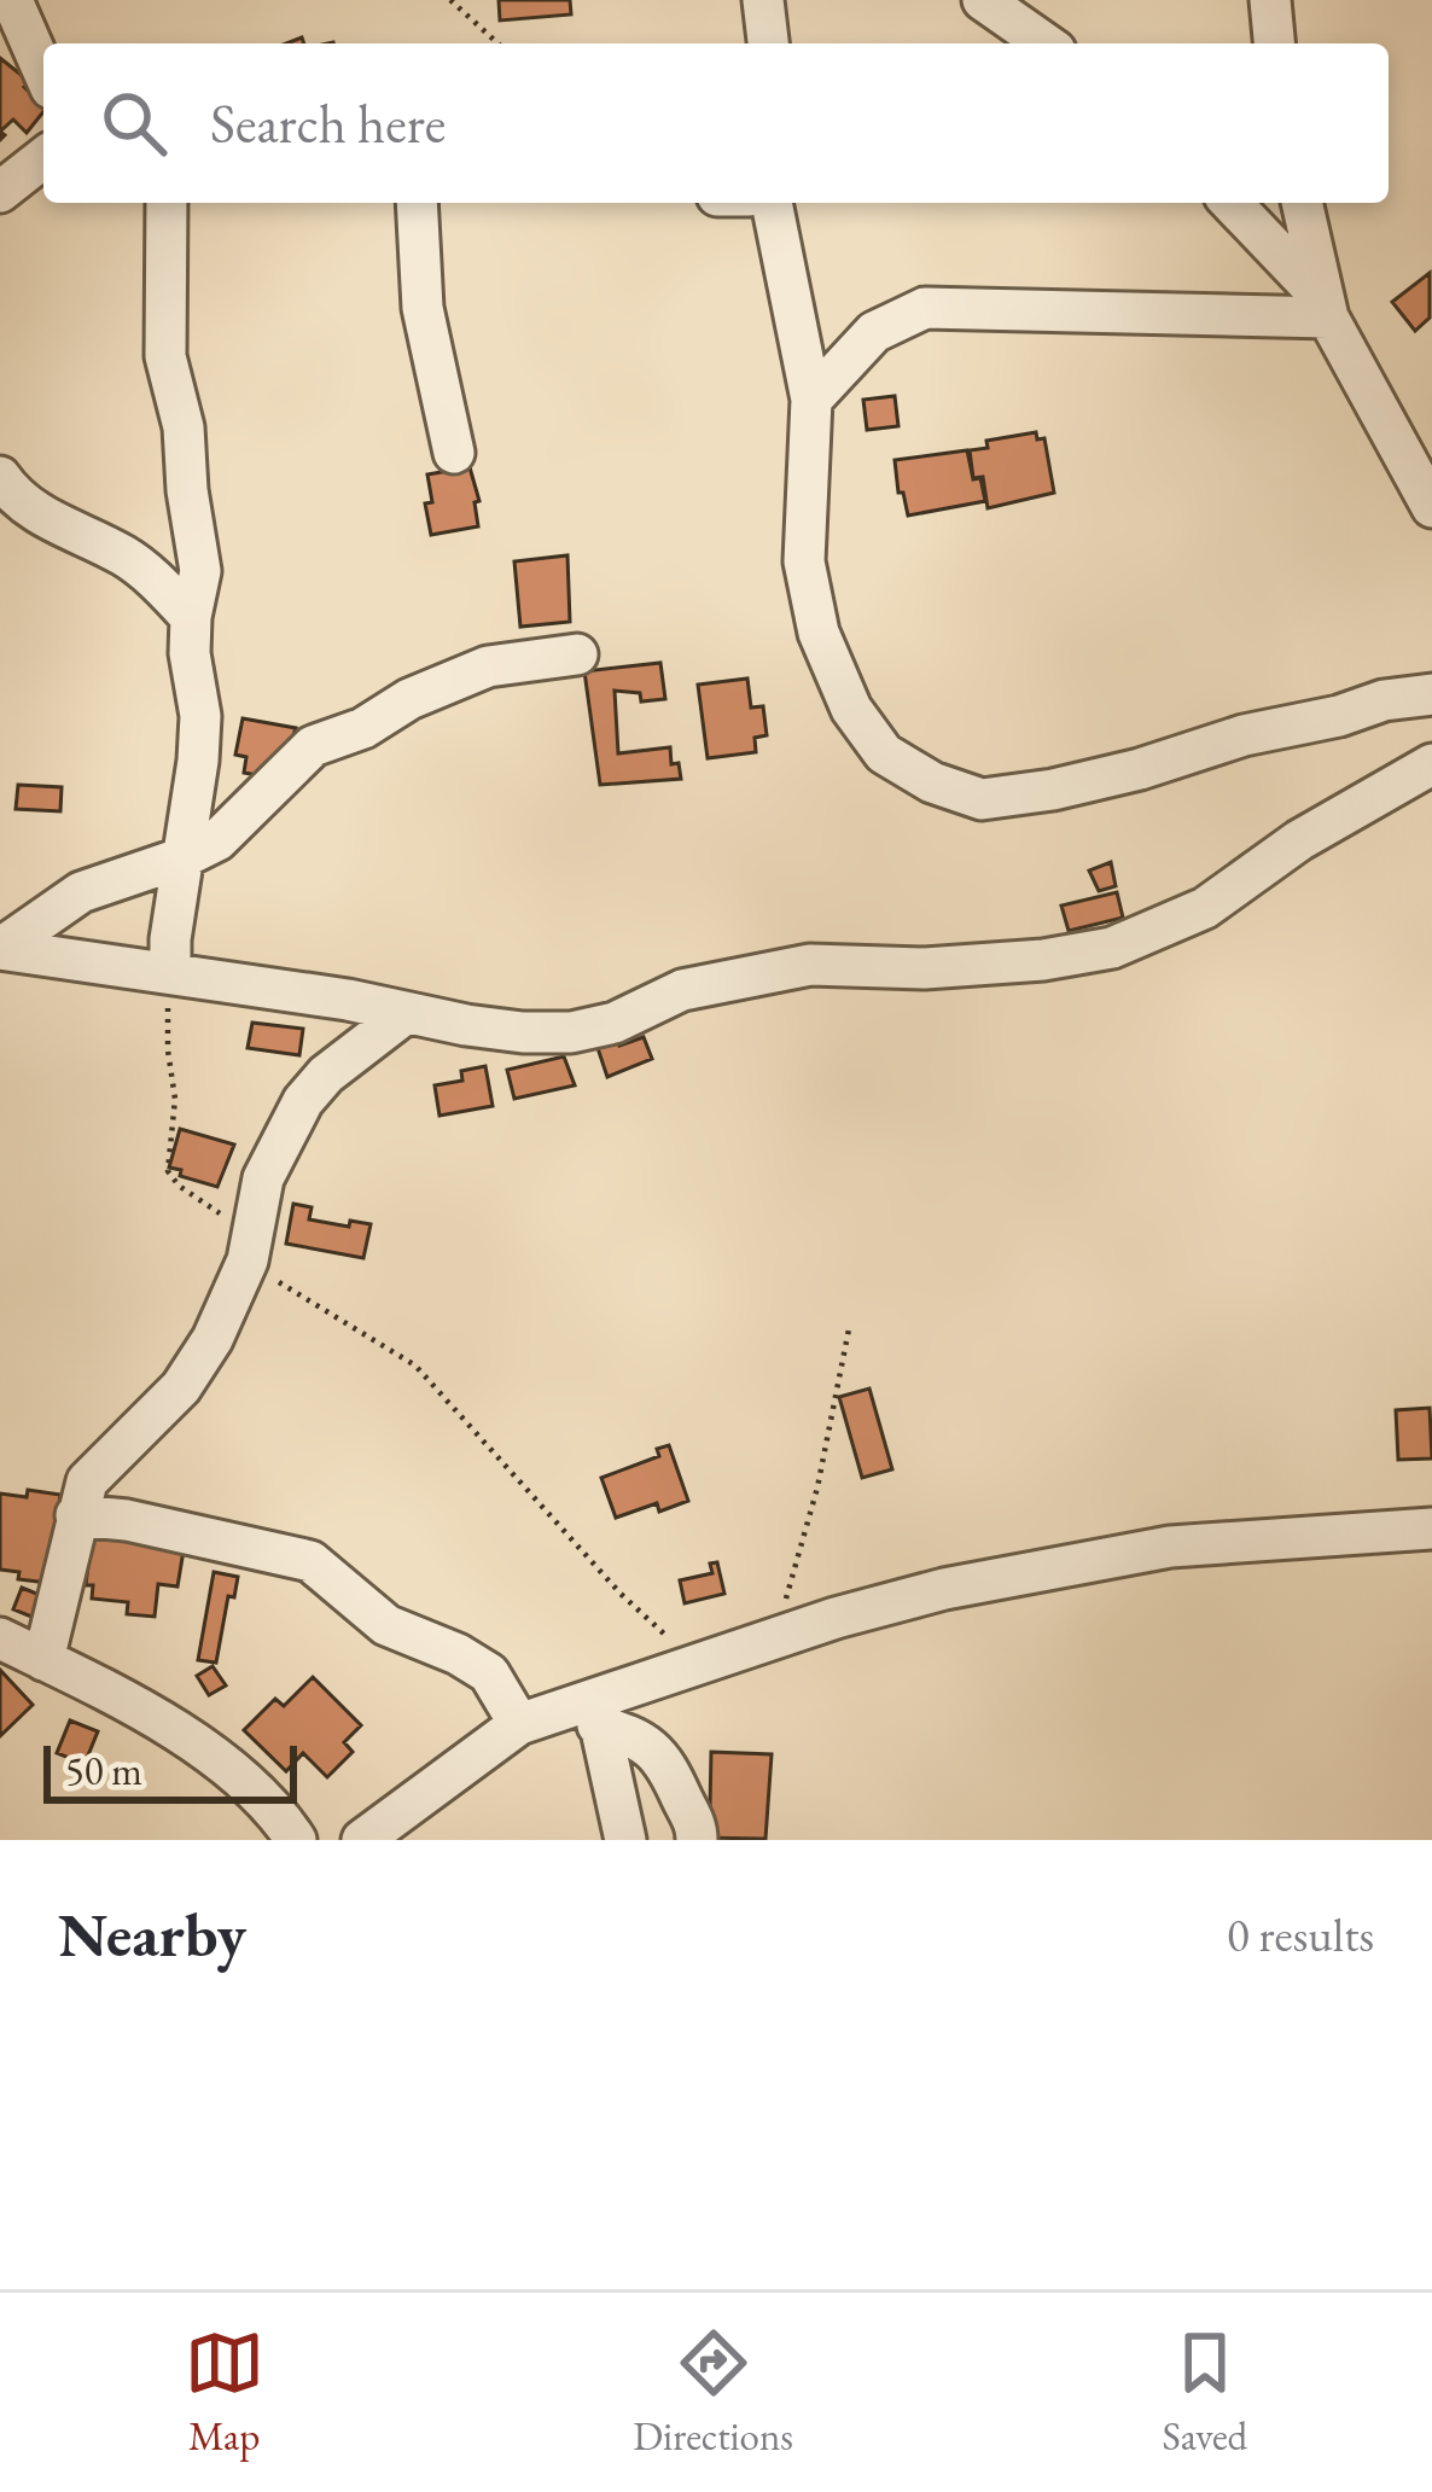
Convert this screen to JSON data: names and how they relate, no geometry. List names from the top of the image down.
{
  "scale_bar": "50 m",
  "page": {
    "search": "Search here",
    "scale": "50 m",
    "heading": ["Nearby", "0 results"],
    "nav": ["Map", "Directions", "Saved"]
  }
}
